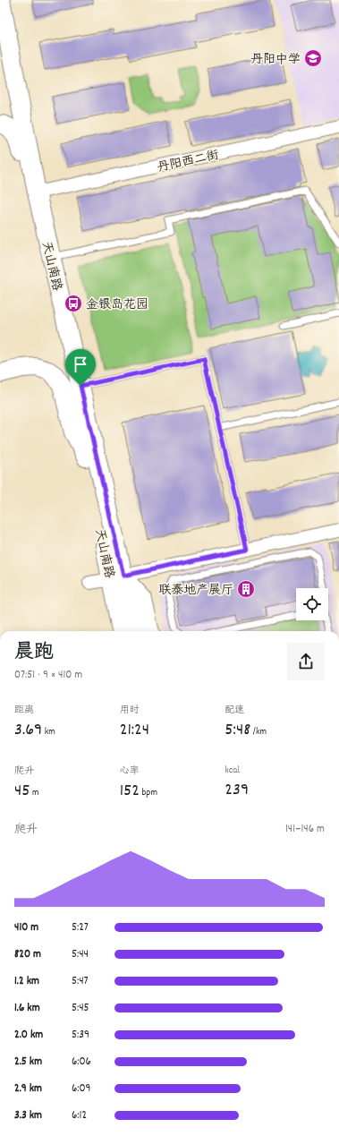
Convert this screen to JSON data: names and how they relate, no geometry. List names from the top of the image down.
{
  "streets": {
    "main road": ["天山南路"],
    "street": ["丹阳西二街"]
  },
  "crossings": [
    ["丹阳西二街", "天山南路"]
  ],
  "places": {
    "school or university": ["丹阳中学"],
    "bus stop": ["金银岛花园"],
    "building": ["联泰地产展厅"]
  },
  "page": {
    "heading": ["晨跑", "07:51 · 9 × 410 m"],
    "stats": [
      ["距离", "3.69 km"],
      ["用时", "21:24"],
      ["配速", "5:48 /km"],
      ["爬升", "45 m"],
      ["心率", "152 bpm"],
      ["kcal", "239"]
    ],
    "chart": ["爬升", "141–146 m"],
    "list": [
      {
        "name": "410 m",
        "note": "5:27"
      },
      {
        "name": "820 m",
        "note": "5:44"
      },
      {
        "name": "1.2 km",
        "note": "5:47"
      },
      {
        "name": "1.6 km",
        "note": "5:45"
      },
      {
        "name": "2.0 km",
        "note": "5:39"
      },
      {
        "name": "2.5 km",
        "note": "6:06"
      },
      {
        "name": "2.9 km",
        "note": "6:09"
      },
      {
        "name": "3.3 km",
        "note": "6:12"
      }
    ]
  }
}
